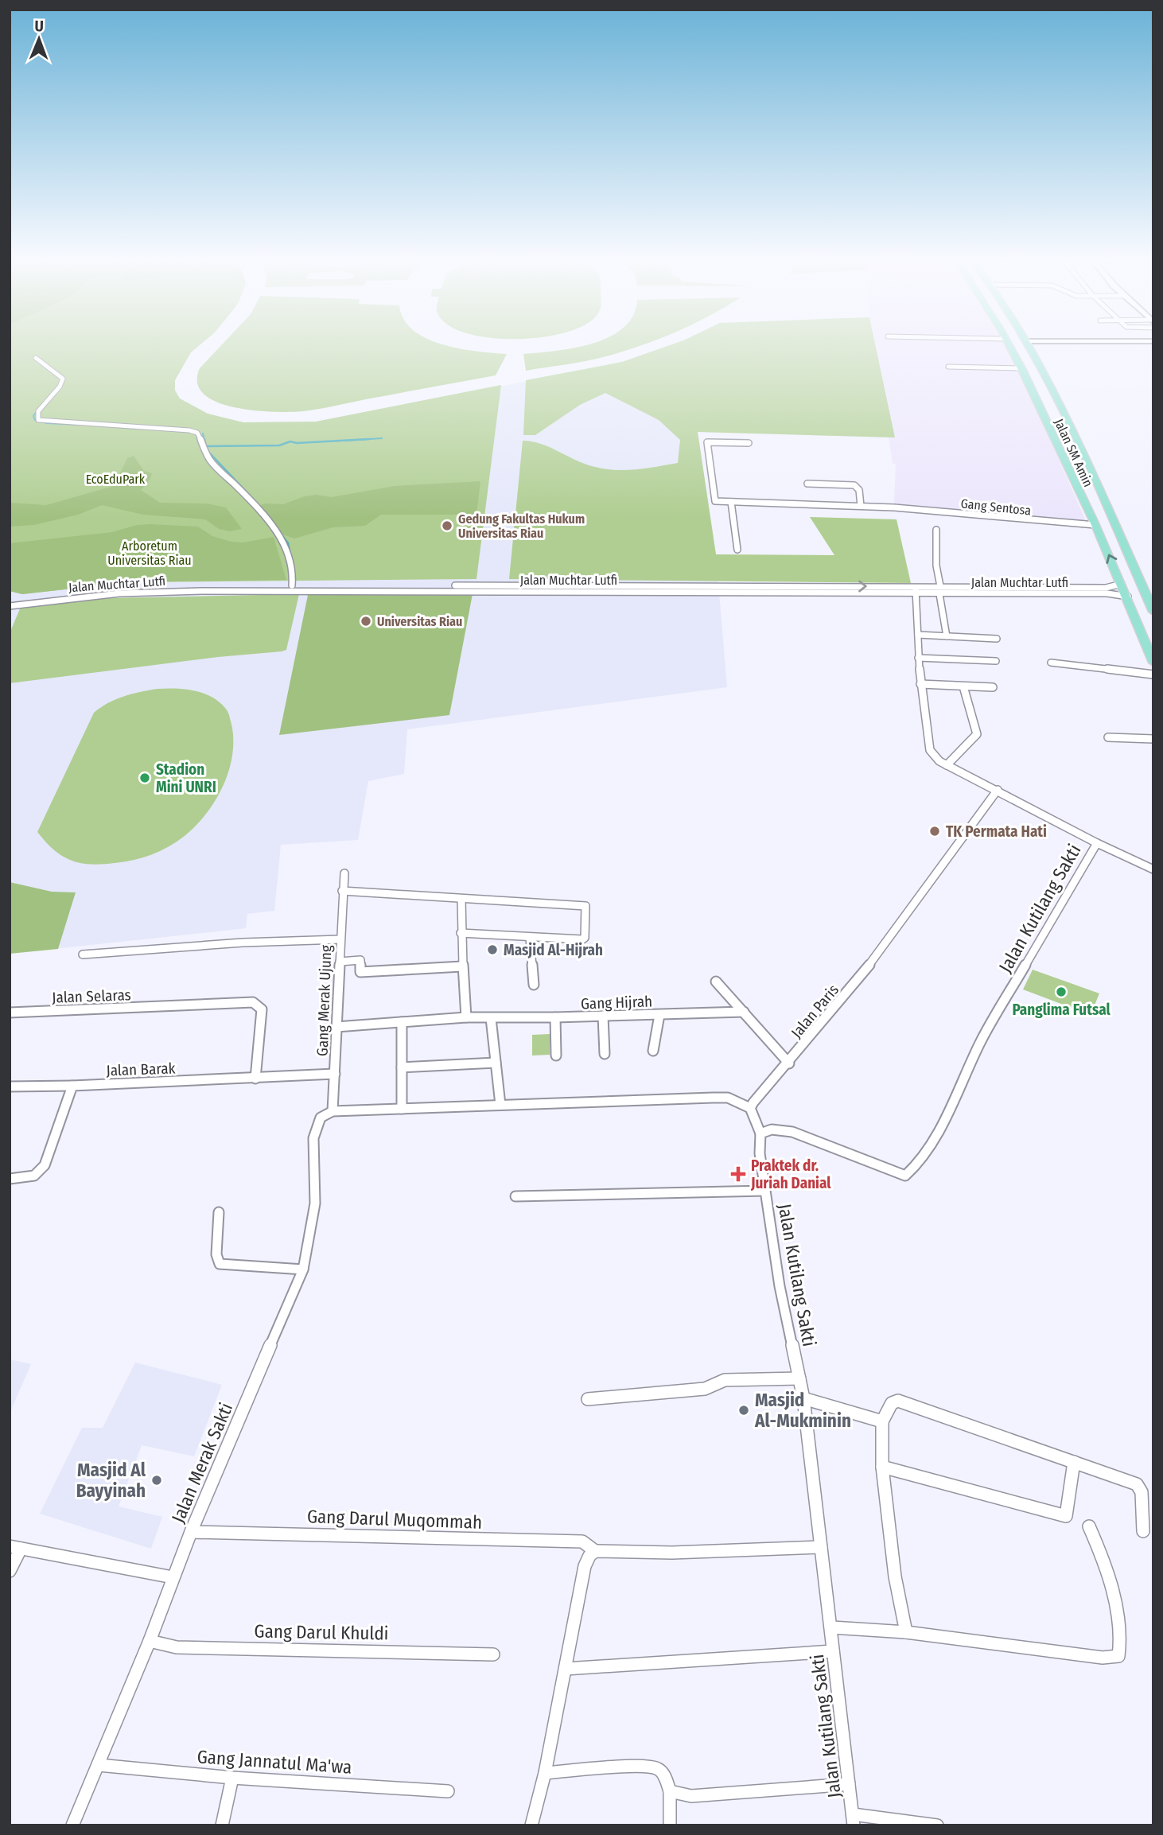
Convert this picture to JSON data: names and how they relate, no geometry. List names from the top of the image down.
{
  "streets": {
    "main road": ["Jalan SM Amin"],
    "street": [
      "Gang Sentosa",
      "Jalan Muchtar Lutfi",
      "Jalan Kutilang Sakti",
      "Jalan Selaras",
      "Gang Merak Ujung",
      "Gang Hijrah",
      "Jalan Paris",
      "Jalan Barak",
      "Jalan Merak Sakti",
      "Gang Darul Muqommah",
      "Gang Darul Khuldi",
      "Gang Jannatul Ma'wa"
    ]
  },
  "crossings": [
    ["Jalan SM Amin", "Gang Sentosa"],
    ["Jalan SM Amin", "Jalan Muchtar Lutfi"],
    ["Jalan Muchtar Lutfi", "Jalan Kutilang Sakti"],
    ["Jalan Kutilang Sakti", "Jalan Paris"],
    ["Jalan Selaras", "Jalan Barak"],
    ["Gang Merak Ujung", "Gang Hijrah"],
    ["Gang Merak Ujung", "Jalan Barak"],
    ["Gang Merak Ujung", "Jalan Merak Sakti"],
    ["Jalan Merak Sakti", "Gang Darul Muqommah"],
    ["Jalan Merak Sakti", "Gang Darul Khuldi"],
    ["Jalan Merak Sakti", "Gang Jannatul Ma'wa"]
  ],
  "parks": ["EcoEduPark", "Arboretum Universitas Riau"],
  "places": {
    "other": [
      "Gedung Fakultas Hukum Universitas Riau",
      "Universitas Riau",
      "Stadion Mini UNRI",
      "TK Permata Hati",
      "Masjid Al-Hijrah",
      "Panglima Futsal",
      "Masjid Al-Mukminin",
      "Masjid Al Bayyinah"
    ],
    "health": ["Praktek dr. Juriah Danial"]
  },
  "north": "top"
}
